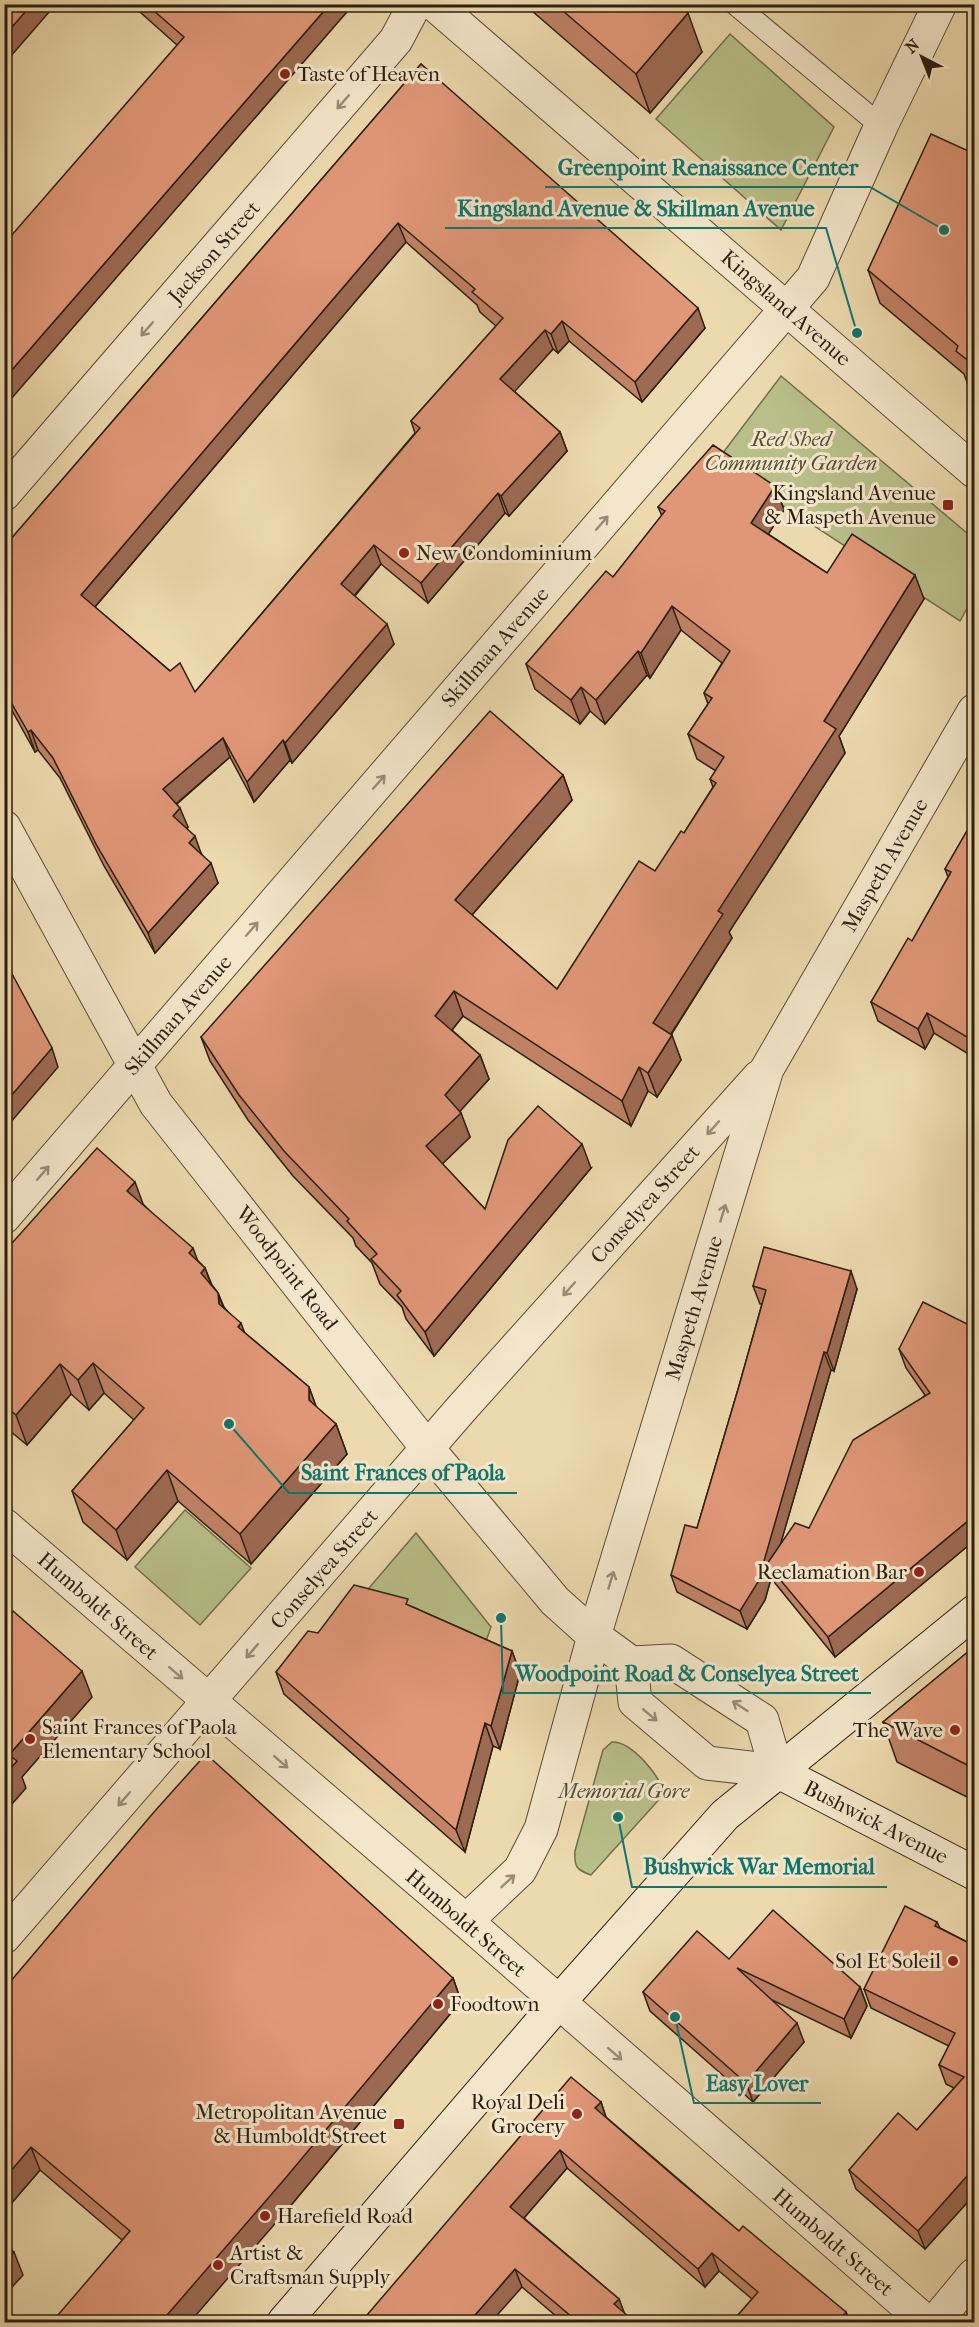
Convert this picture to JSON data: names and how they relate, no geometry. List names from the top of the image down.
{
  "streets": {
    "street": [
      "Jackson Street",
      "Kingsland Avenue",
      "Skillman Avenue",
      "Maspeth Avenue",
      "Conselyea Street",
      "Woodpoint Road",
      "Humboldt Street",
      "Bushwick Avenue"
    ]
  },
  "crossings": [
    ["Kingsland Avenue", "Skillman Avenue"],
    ["Skillman Avenue", "Woodpoint Road"],
    ["Maspeth Avenue", "Conselyea Street"],
    ["Maspeth Avenue", "Woodpoint Road"],
    ["Maspeth Avenue", "Humboldt Street"],
    ["Conselyea Street", "Woodpoint Road"],
    ["Conselyea Street", "Humboldt Street"]
  ],
  "one_way": [
    "Jackson Street",
    "Skillman Avenue",
    "Conselyea Street",
    "Humboldt Street"
  ],
  "parks": ["Red Shed Community Garden", "Memorial Gore"],
  "places": {
    "other": [
      "Taste of Heaven",
      "Greenpoint Renaissance Center",
      "Kingsland Avenue & Skillman Avenue",
      "New Condominium",
      "Saint Frances of Paola",
      "Reclamation Bar",
      "Woodpoint Road & Conselyea Street",
      "The Wave",
      "Saint Frances of Paola Elementary School",
      "Bushwick War Memorial",
      "Sol Et Soleil",
      "Foodtown",
      "Easy Lover",
      "Royal Deli Grocery",
      "Harefield Road",
      "Artist & Craftsman Supply"
    ],
    "transit": ["Kingsland Avenue & Maspeth Avenue", "Metropolitan Avenue & Humboldt Street"]
  },
  "north": "top left"
}
